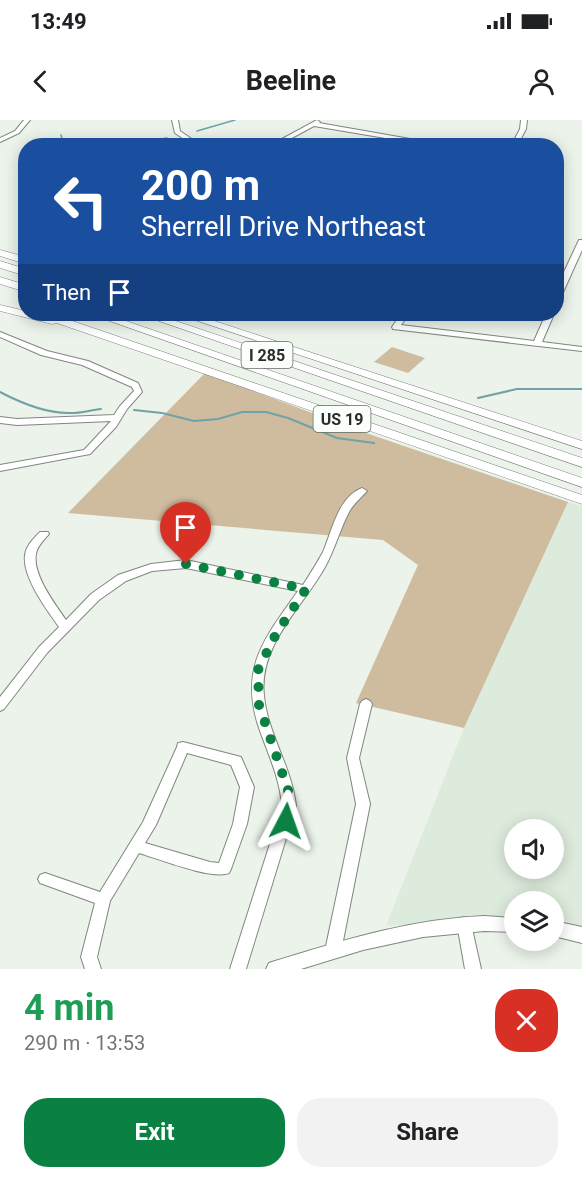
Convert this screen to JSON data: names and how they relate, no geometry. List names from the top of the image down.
{
  "streets": {
    "highway": ["I 285", "US 19"]
  },
  "page": {
    "status": "13:49",
    "header": "Beeline",
    "turn": ["200 m", "Sherrell Drive Northeast"],
    "then": "Then",
    "heading": ["4 min", "290 m · 13:53"],
    "buttons": ["Exit", "Share"]
  }
}
